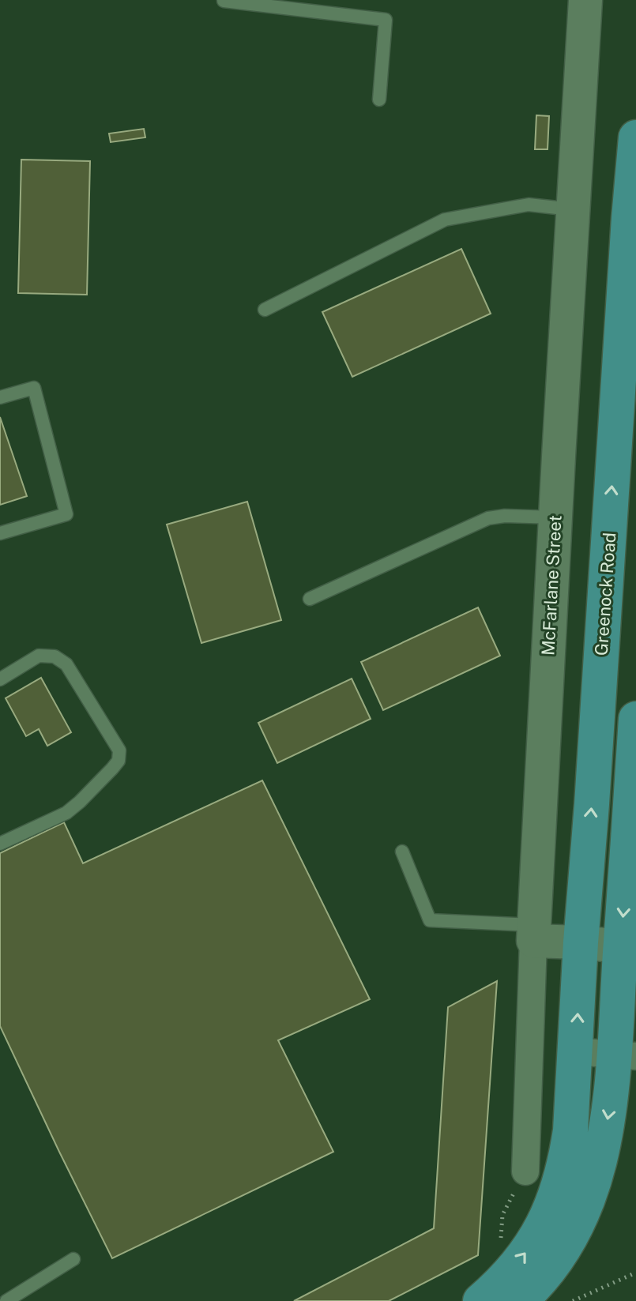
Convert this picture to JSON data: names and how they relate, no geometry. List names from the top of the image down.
{
  "streets": {
    "main road": ["Greenock Road"],
    "street": ["McFarlane Street"]
  }
}
